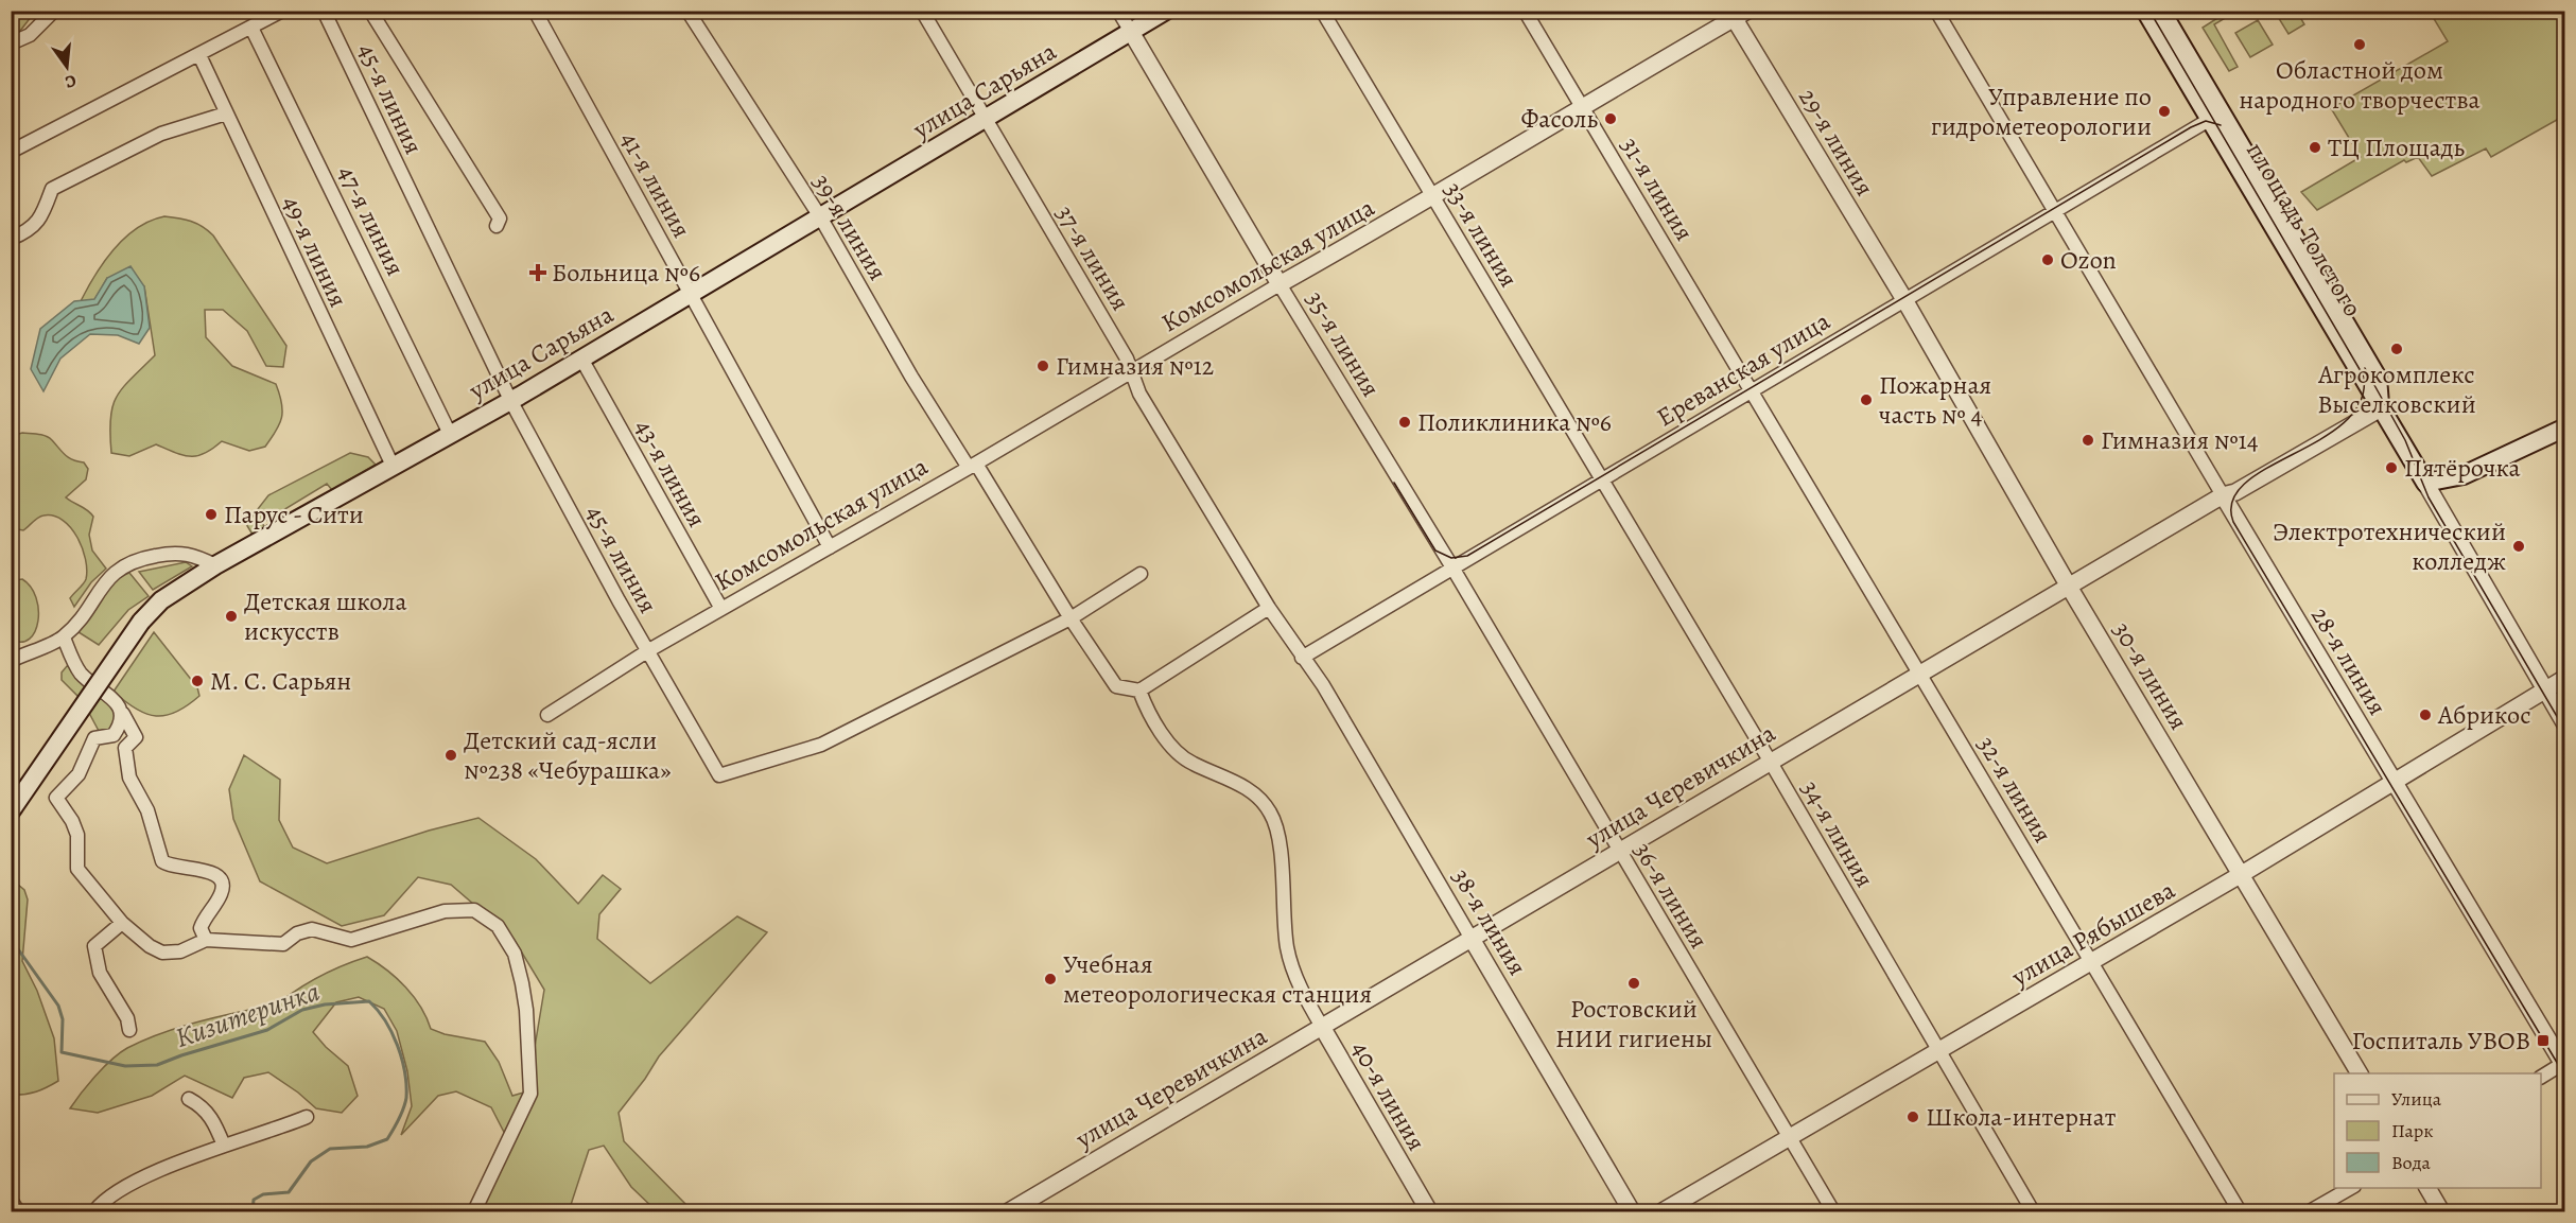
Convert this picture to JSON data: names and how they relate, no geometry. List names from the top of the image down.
{
  "streets": {
    "main road": ["улица Сарьяна", "площадь Толстого"],
    "street": [
      "45-я линия",
      "29-я линия",
      "41-я линия",
      "31-я линия",
      "47-я линия",
      "39-я линия",
      "33-я линия",
      "49-я линия",
      "37-я линия",
      "Комсомольская улица",
      "35-я линия",
      "Ереванская улица",
      "43-я линия",
      "28-я линия",
      "30-я линия",
      "улица Черевичкина",
      "32-я линия",
      "34-я линия",
      "36-я линия",
      "38-я линия",
      "улица Рябышева",
      "40-я линия"
    ]
  },
  "crossings": [
    ["улица Сарьяна", "45-я линия"],
    ["улица Сарьяна", "41-я линия"],
    ["улица Сарьяна", "47-я линия"],
    ["улица Сарьяна", "39-я линия"],
    ["улица Сарьяна", "49-я линия"],
    ["улица Сарьяна", "37-я линия"],
    ["улица Сарьяна", "35-я линия"],
    ["улица Сарьяна", "43-я линия"],
    ["45-я линия", "39-я линия"],
    ["45-я линия", "Комсомольская улица"],
    ["29-я линия", "Комсомольская улица"],
    ["29-я линия", "Ереванская улица"],
    ["29-я линия", "30-я линия"],
    ["41-я линия", "Комсомольская улица"],
    ["31-я линия", "Комсомольская улица"],
    ["31-я линия", "Ереванская улица"],
    ["31-я линия", "32-я линия"],
    ["39-я линия", "Комсомольская улица"],
    ["39-я линия", "40-я линия"],
    ["площадь Толстого", "Ереванская улица"],
    ["площадь Толстого", "улица Черевичкина"],
    ["33-я линия", "Комсомольская улица"],
    ["33-я линия", "Ереванская улица"],
    ["33-я линия", "34-я линия"],
    ["37-я линия", "Комсомольская улица"],
    ["37-я линия", "Ереванская улица"],
    ["37-я линия", "38-я линия"],
    ["Комсомольская улица", "35-я линия"],
    ["Комсомольская улица", "43-я линия"],
    ["35-я линия", "Ереванская улица"],
    ["35-я линия", "36-я линия"],
    ["Ереванская улица", "28-я линия"],
    ["Ереванская улица", "30-я линия"],
    ["Ереванская улица", "32-я линия"],
    ["Ереванская улица", "34-я линия"],
    ["Ереванская улица", "36-я линия"],
    ["Ереванская улица", "38-я линия"],
    ["28-я линия", "улица Черевичкина"],
    ["28-я линия", "улица Рябышева"],
    ["30-я линия", "улица Черевичкина"],
    ["30-я линия", "улица Рябышева"],
    ["улица Черевичкина", "32-я линия"],
    ["улица Черевичкина", "34-я линия"],
    ["улица Черевичкина", "36-я линия"],
    ["улица Черевичкина", "38-я линия"],
    ["улица Черевичкина", "40-я линия"],
    ["32-я линия", "улица Рябышева"],
    ["34-я линия", "улица Рябышева"],
    ["36-я линия", "улица Рябышева"]
  ],
  "water": ["Кизитеринка"],
  "places": {
    "other": [
      "Областной дом народного творчества",
      "Управление по гидрометеорологии",
      "Фасоль",
      "ТЦ Площадь",
      "Ozon",
      "Агрокомплекс Выселковский",
      "Гимназия №12",
      "Пожарная часть № 4",
      "Поликлиника №6",
      "Гимназия №14",
      "Пятёрочка",
      "Парус - Сити",
      "Электротехнический колледж",
      "Детская школа искусств",
      "М. С. Сарьян",
      "Абрикос",
      "Детский сад-ясли №238 «Чебурашка»",
      "Учебная метеорологическая станция",
      "Ростовский НИИ гигиены",
      "Школа-интернат"
    ],
    "health": ["Больница №6"],
    "transit": ["Госпиталь УВОВ"]
  },
  "legend": ["Улица", "Парк", "Вода"],
  "north": "bottom"
}
